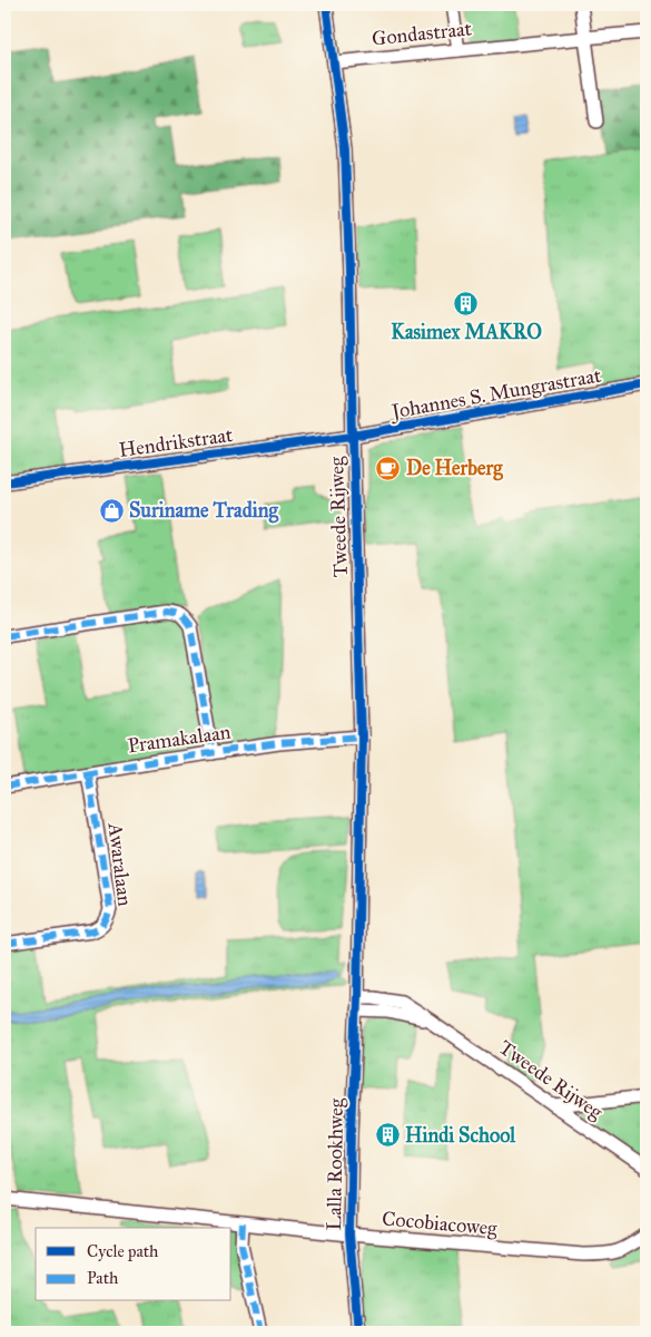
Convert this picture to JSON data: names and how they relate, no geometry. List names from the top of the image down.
{
  "streets": {
    "street": [
      "Gondastraat",
      "Johannes S. Mungrastraat",
      "Hendrikstraat",
      "Tweede Rijweg",
      "Pramakalaan",
      "Awaralaan",
      "Lalla Rookhweg",
      "Cocobiacoweg"
    ]
  },
  "crossings": [
    ["Gondastraat", "Tweede Rijweg"],
    ["Johannes S. Mungrastraat", "Hendrikstraat"],
    ["Johannes S. Mungrastraat", "Tweede Rijweg"],
    ["Hendrikstraat", "Tweede Rijweg"],
    ["Tweede Rijweg", "Pramakalaan"],
    ["Tweede Rijweg", "Lalla Rookhweg"],
    ["Pramakalaan", "Awaralaan"],
    ["Lalla Rookhweg", "Cocobiacoweg"]
  ],
  "places": {
    "building": ["Kasimex MAKRO", "Hindi School"],
    "cafe": ["De Herberg"],
    "shop": ["Suriname Trading"]
  },
  "legend": ["Cycle path", "Path"]
}
